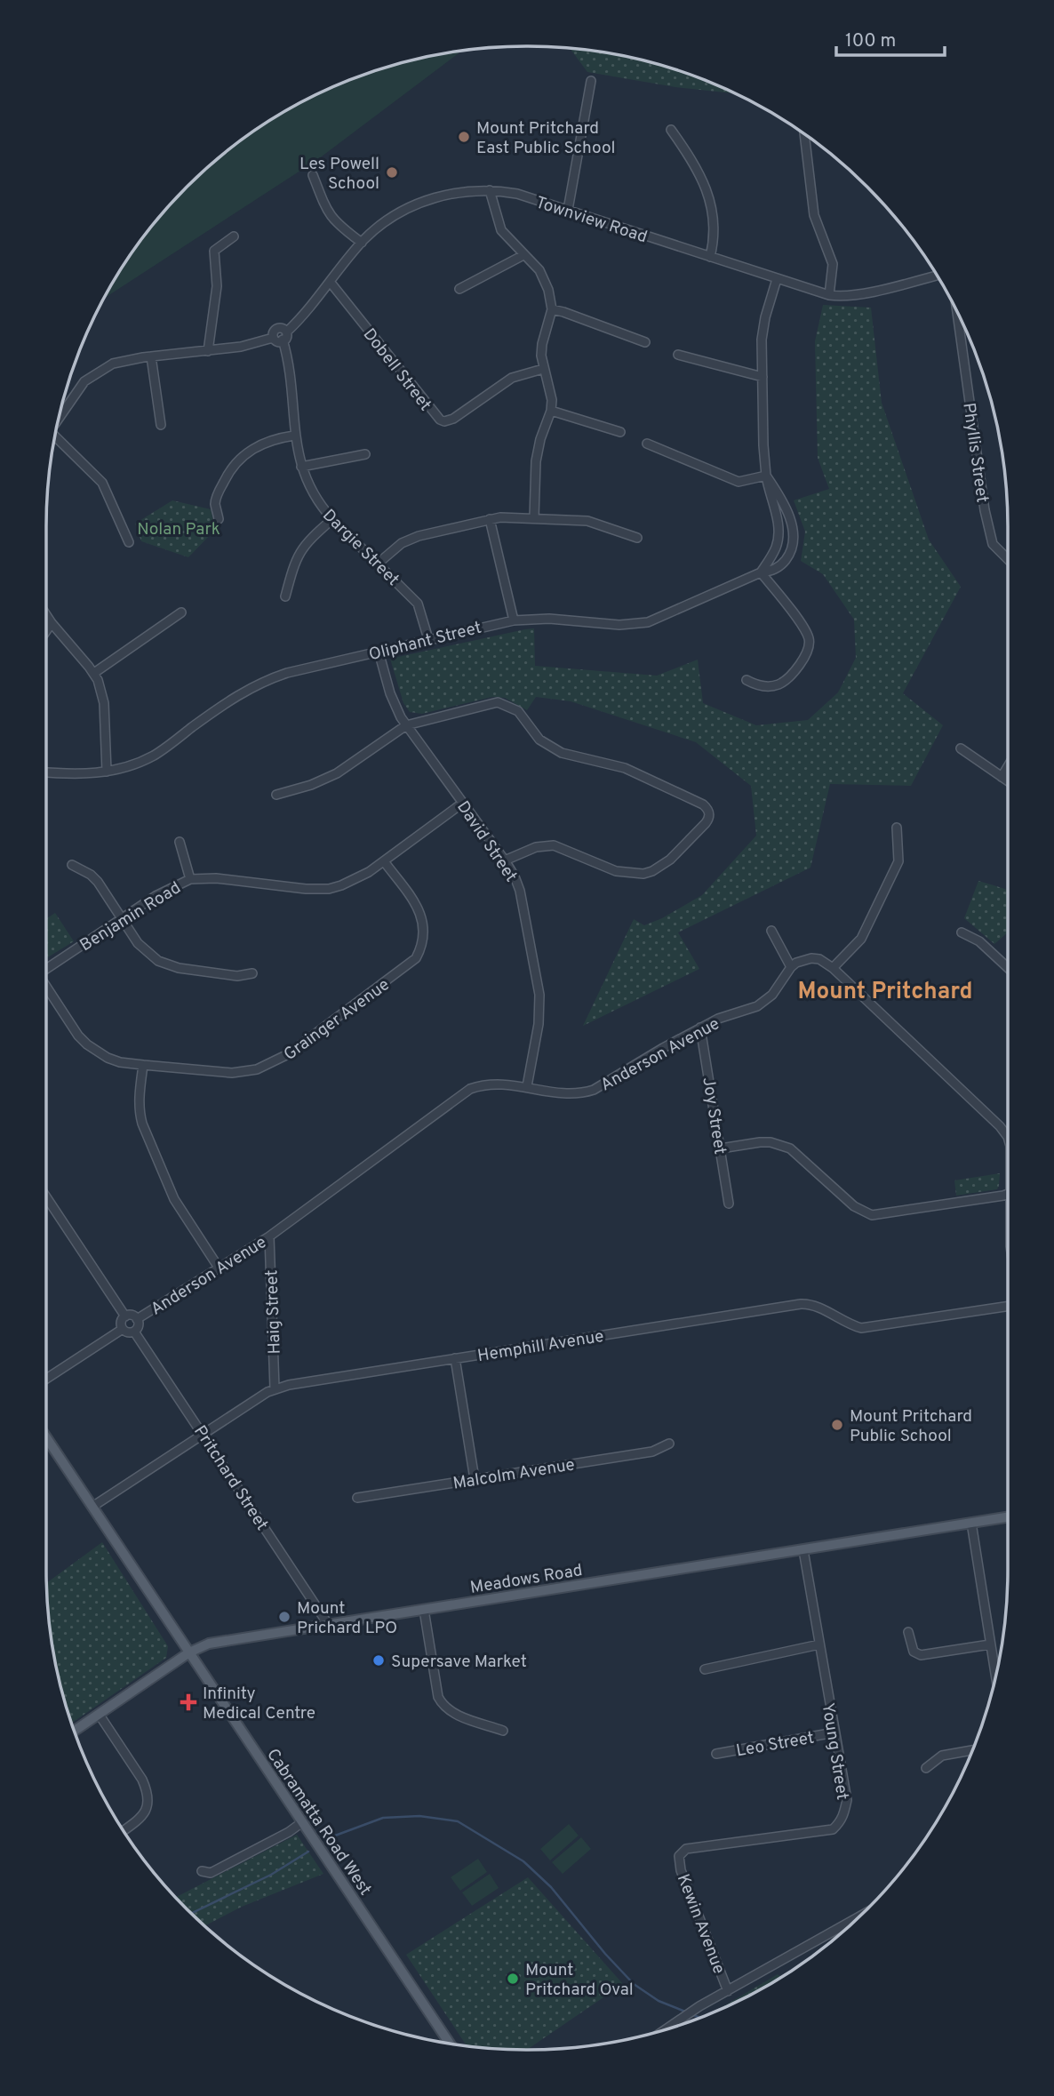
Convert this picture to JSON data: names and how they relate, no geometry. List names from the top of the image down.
{
  "streets": {
    "main road": ["Meadows Road", "Cabramatta Road West"],
    "street": [
      "Townview Road",
      "Dobell Street",
      "Phyllis Street",
      "Dargie Street",
      "Oliphant Street",
      "David Street",
      "Benjamin Road",
      "Grainger Avenue",
      "Anderson Avenue",
      "Joy Street",
      "Haig Street",
      "Hemphill Avenue",
      "Malcolm Avenue",
      "Pritchard Street",
      "Leo Street",
      "Young Street",
      "Kewin Avenue"
    ]
  },
  "crossings": [
    ["Townview Road", "Dobell Street"],
    ["Townview Road", "Dargie Street"],
    ["Townview Road", "Oliphant Street"],
    ["Dargie Street", "Oliphant Street"],
    ["Oliphant Street", "David Street"],
    ["David Street", "Benjamin Road"],
    ["David Street", "Anderson Avenue"],
    ["Benjamin Road", "Grainger Avenue"],
    ["Anderson Avenue", "Joy Street"],
    ["Anderson Avenue", "Haig Street"],
    ["Anderson Avenue", "Pritchard Street"],
    ["Haig Street", "Hemphill Avenue"],
    ["Hemphill Avenue", "Pritchard Street"],
    ["Hemphill Avenue", "Cabramatta Road West"],
    ["Pritchard Street", "Meadows Road"],
    ["Meadows Road", "Young Street"],
    ["Meadows Road", "Cabramatta Road West"],
    ["Leo Street", "Young Street"],
    ["Young Street", "Kewin Avenue"]
  ],
  "districts": ["Mount Pritchard"],
  "parks": ["Nolan Park"],
  "places": {
    "other": [
      "Mount Pritchard East Public School",
      "Les Powell School",
      "Mount Pritchard Public School",
      "Mount Prichard LPO",
      "Supersave Market",
      "Mount Pritchard Oval"
    ],
    "health": ["Infinity Medical Centre"]
  },
  "scale_bar": "100 m"
}
